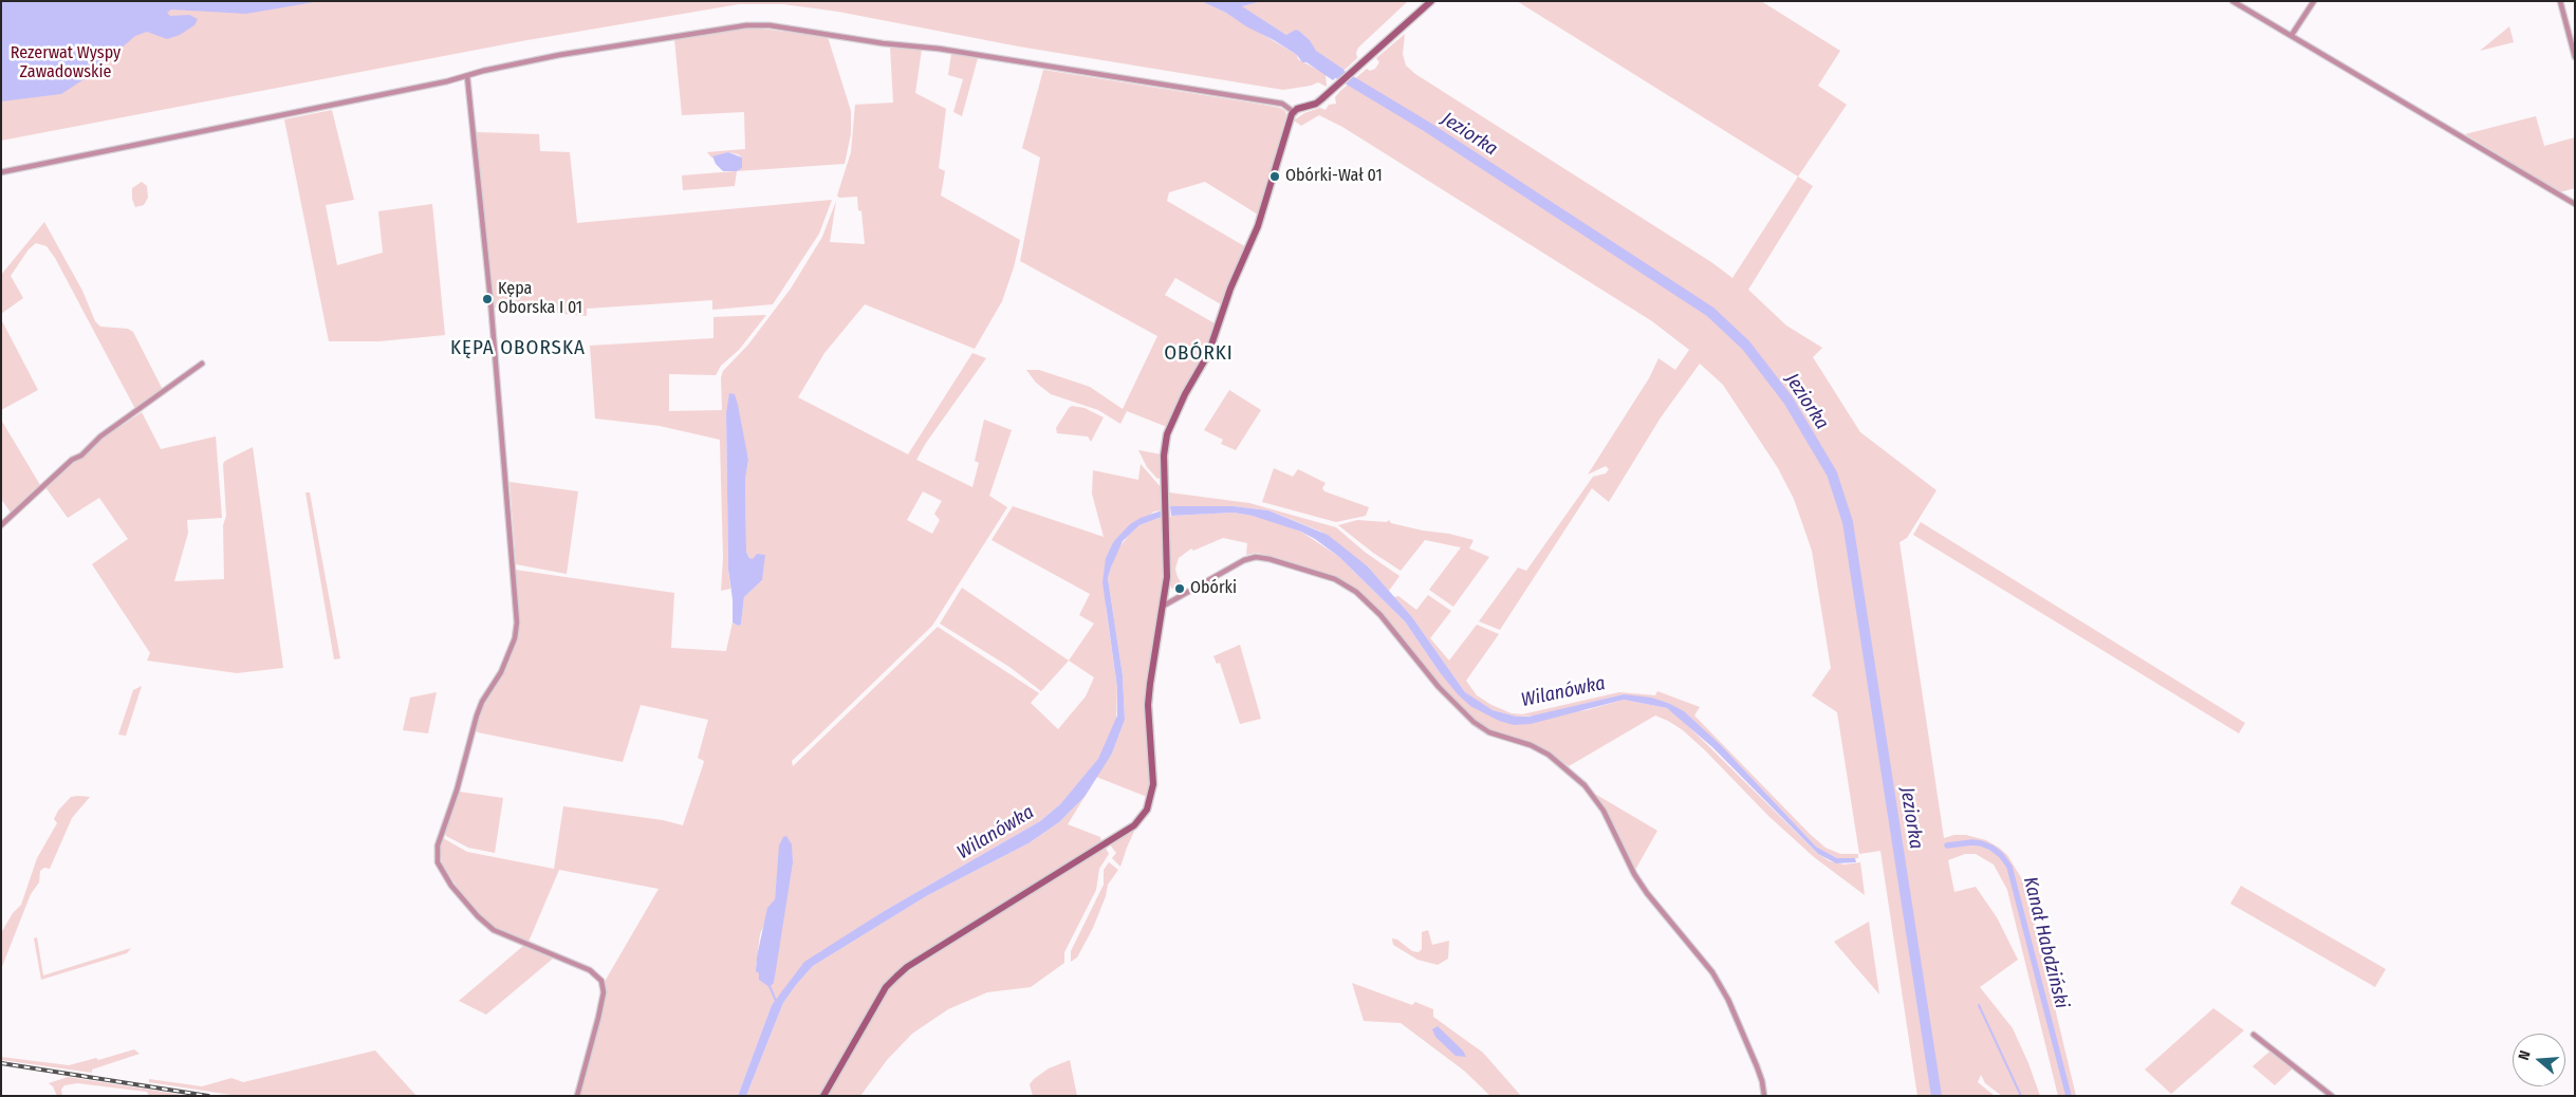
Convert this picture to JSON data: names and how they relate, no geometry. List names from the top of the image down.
{
  "districts": ["KĘPA OBORSKA", "OBÓRKI"],
  "water": ["Jeziorka", "Wilanówka", "Kanał Habdziński"],
  "parks": ["Rezerwat Wyspy Zawadowskie"],
  "places": ["Obórki-Wał 01", "Kępa Oborska I 01", "Obórki"],
  "north": "left"
}
